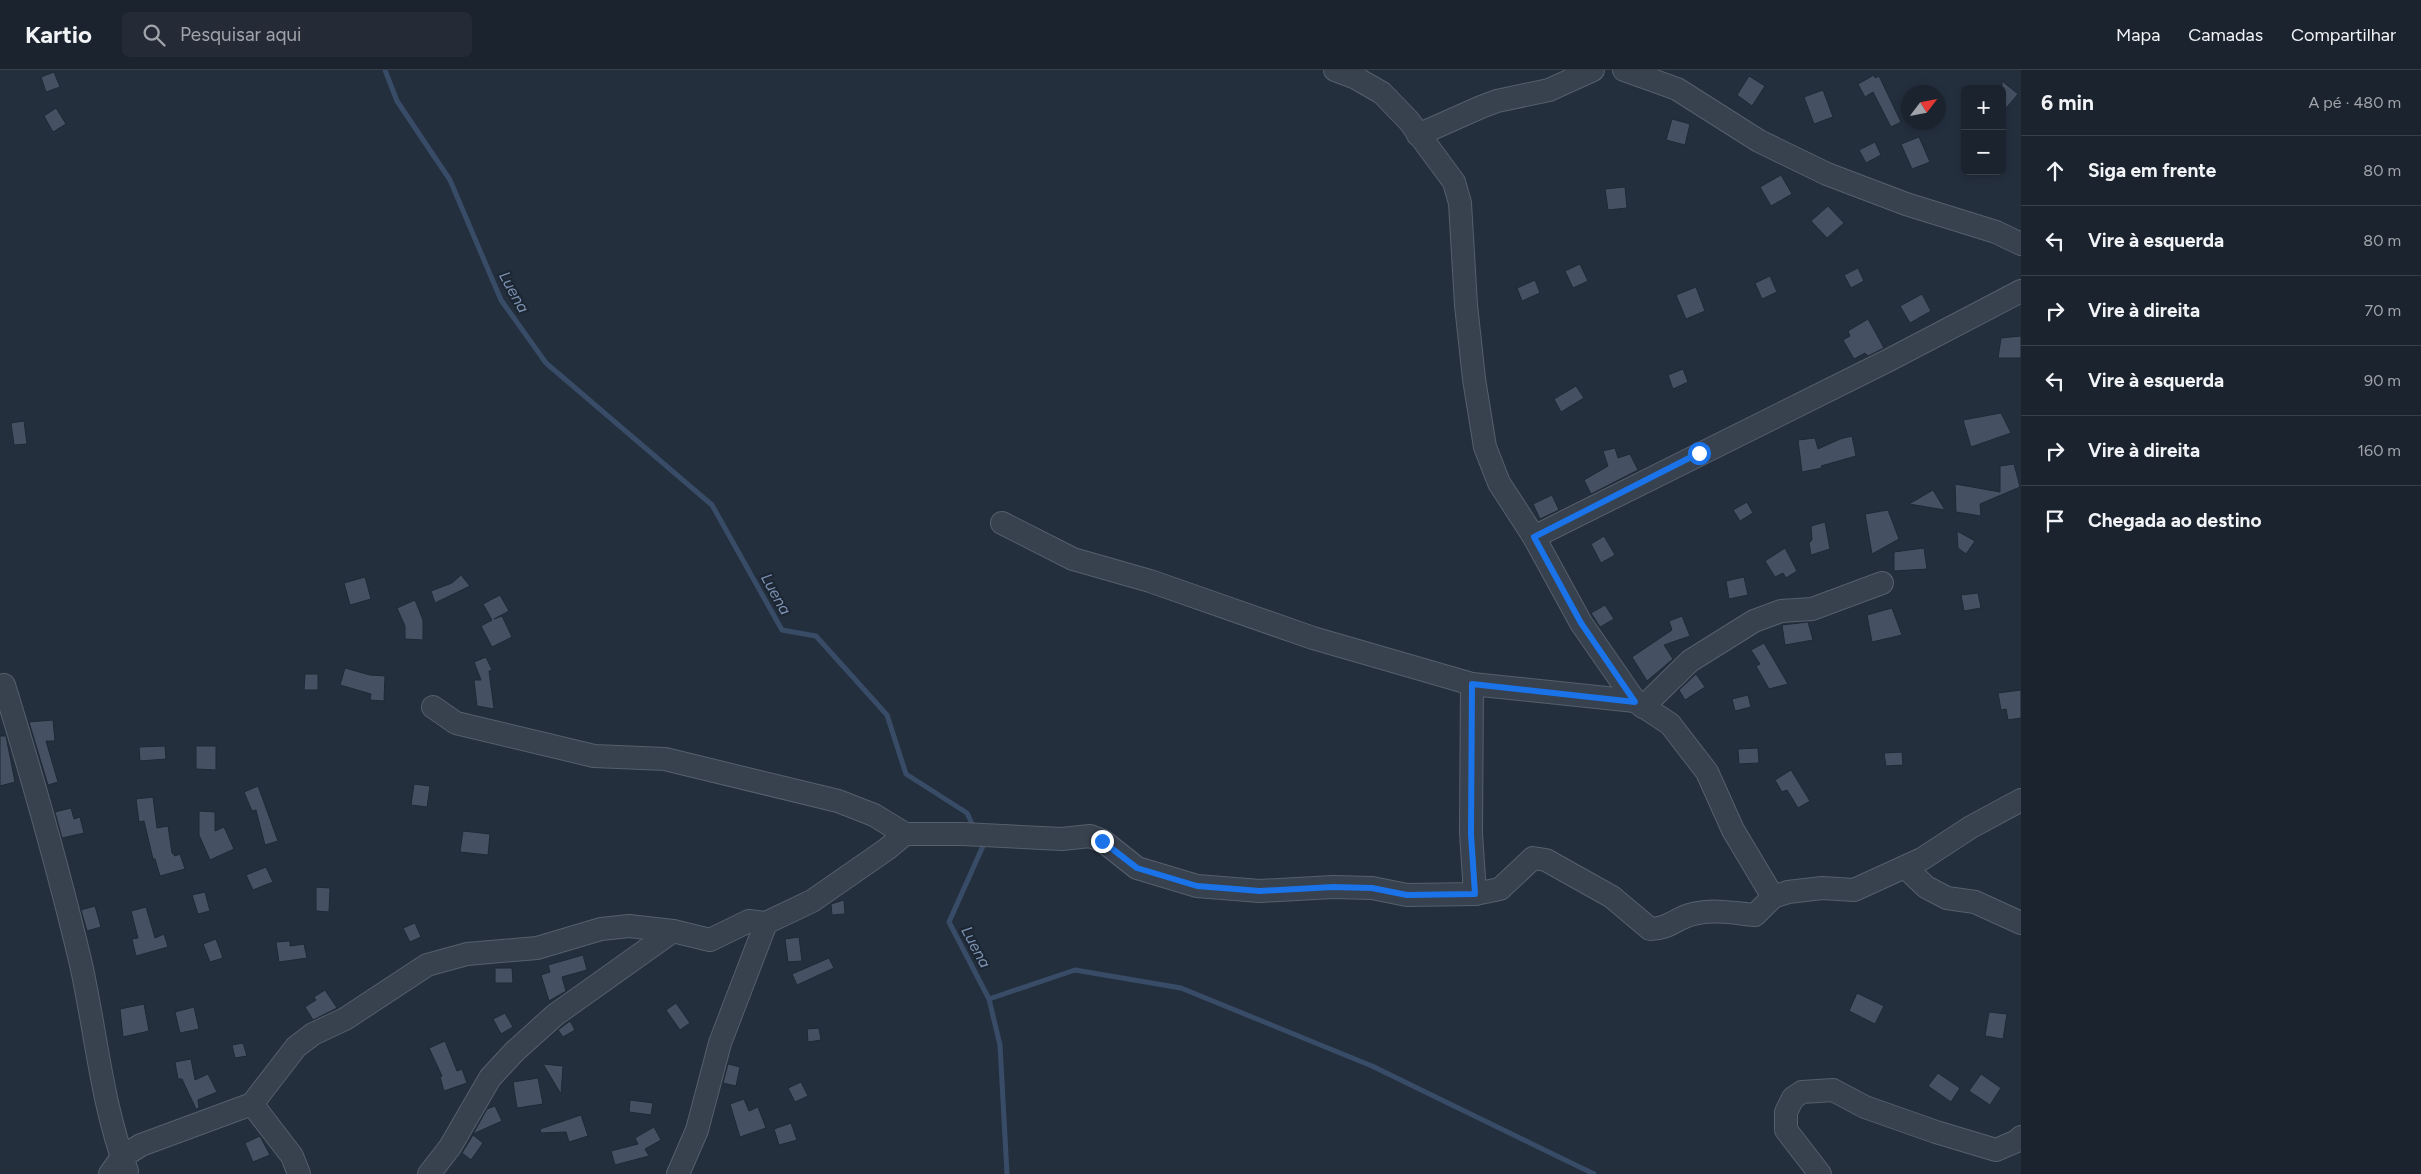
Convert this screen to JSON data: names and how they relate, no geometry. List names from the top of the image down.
{
  "water": ["Luena"],
  "north": "top right",
  "page": {
    "header": "Kartio",
    "search": "Pesquisar aqui",
    "nav": ["Mapa", "Camadas", "Compartilhar"],
    "heading": ["6 min", "A pé · 480 m"],
    "map_buttons": ["+", "−"],
    "list": [
      ["Siga em frente", "80 m"],
      ["Vire à esquerda", "80 m"],
      ["Vire à direita", "70 m"],
      ["Vire à esquerda", "90 m"],
      ["Vire à direita", "160 m"],
      "Chegada ao destino"
    ]
  }
}
